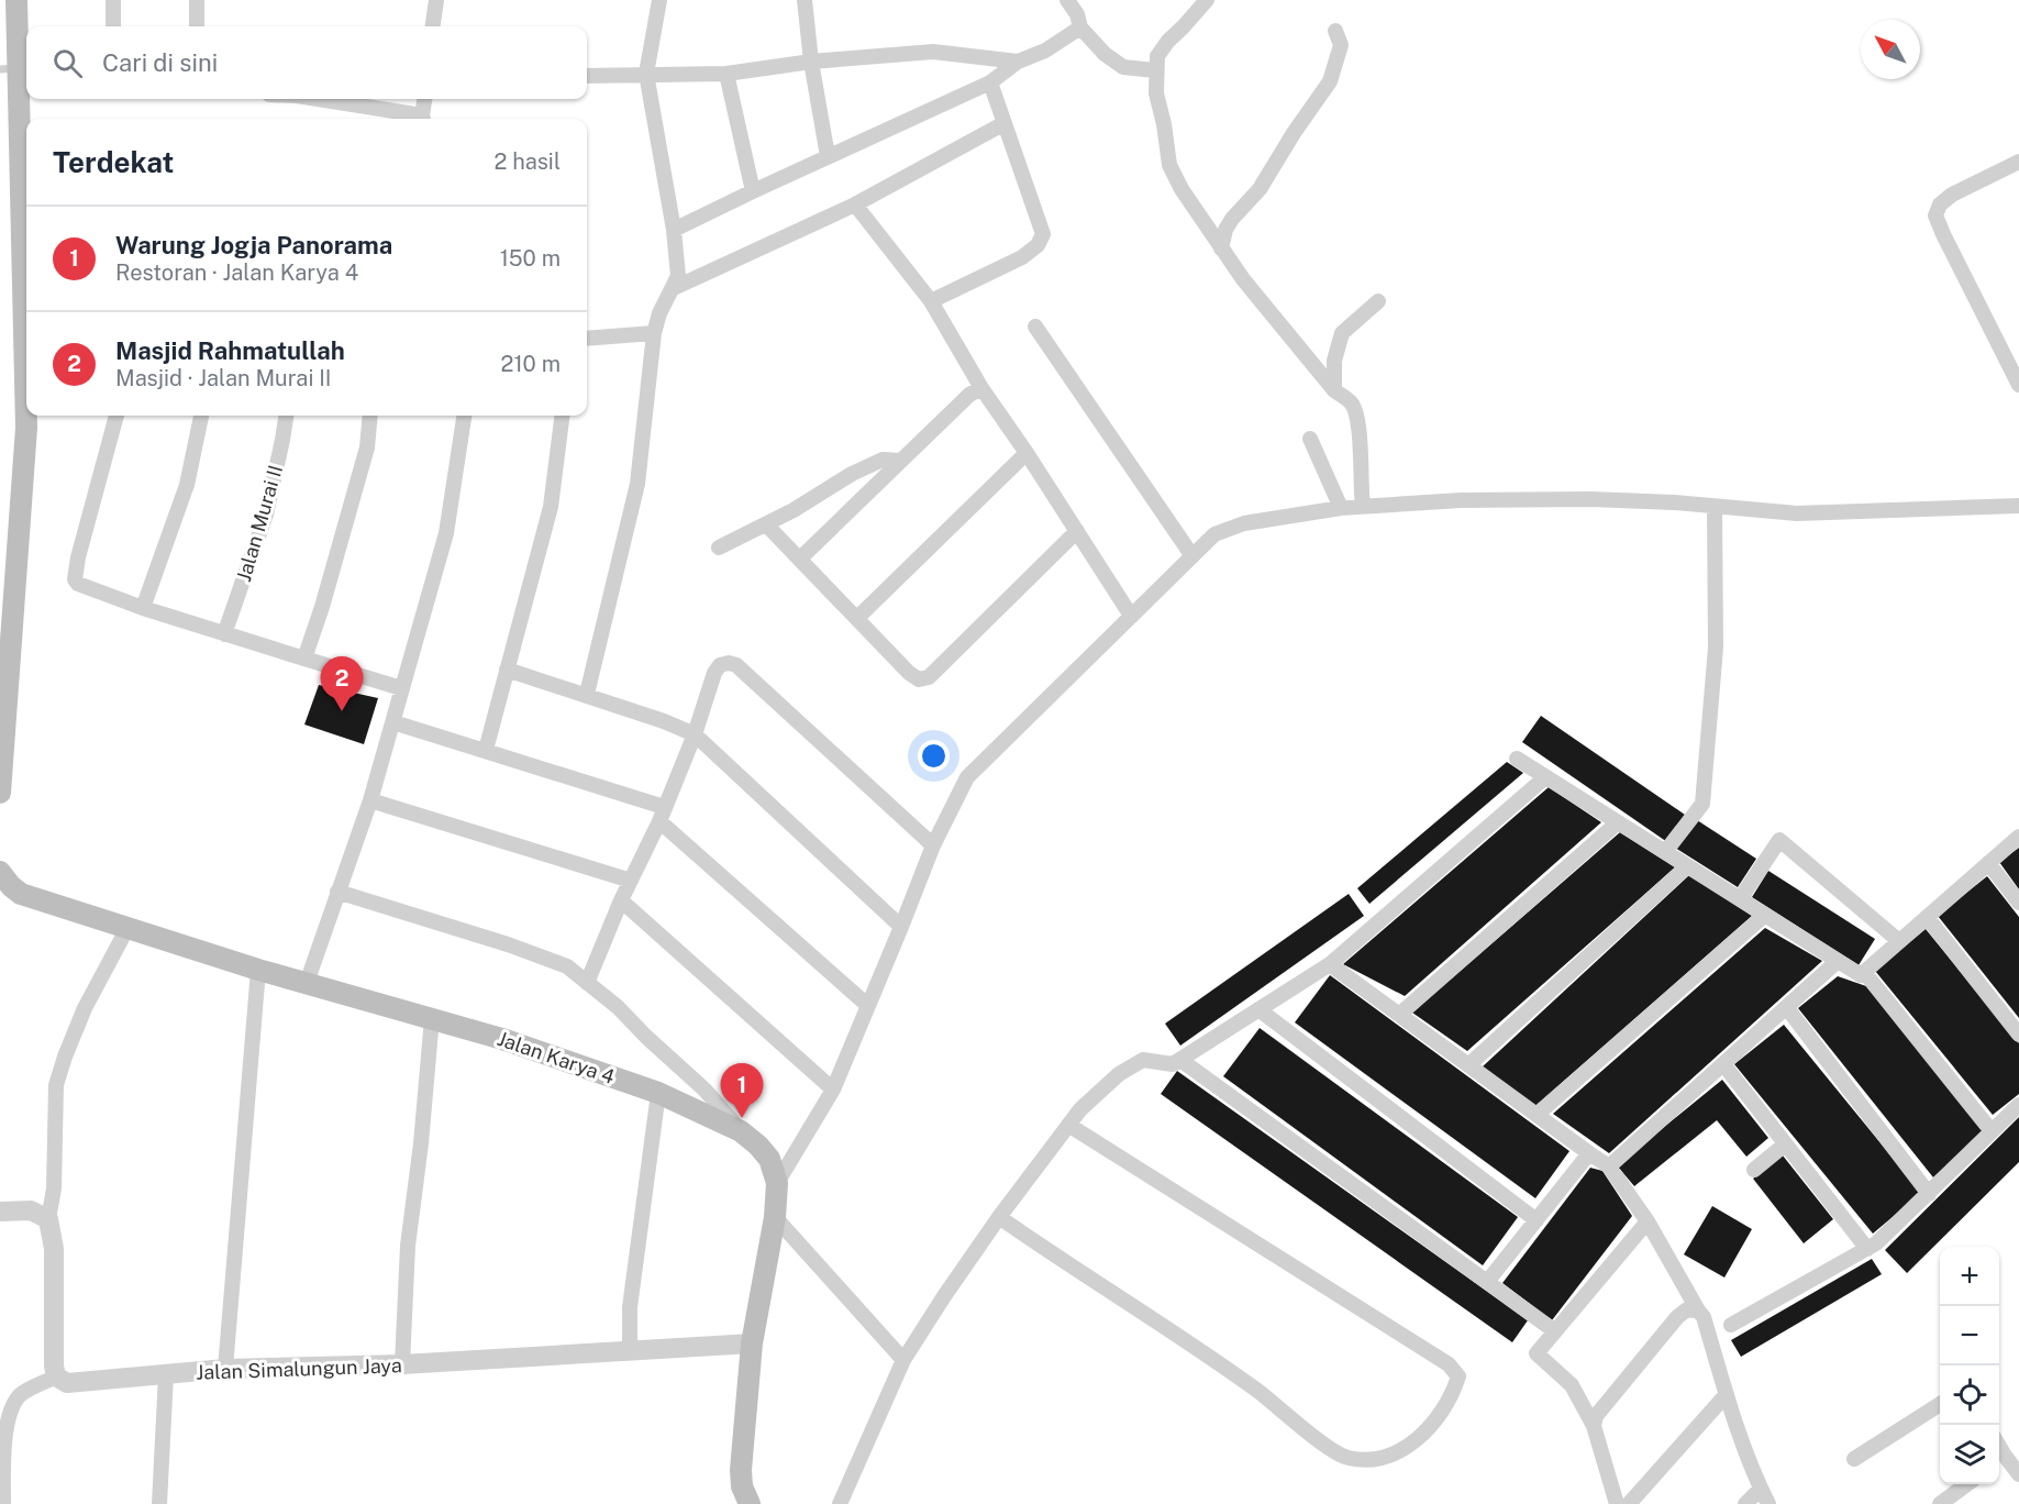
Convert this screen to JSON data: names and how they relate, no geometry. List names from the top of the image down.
{
  "streets": {
    "main road": ["Jalan Karya 4"],
    "street": ["Jalan Murai II", "Jalan Simalungun Jaya"]
  },
  "crossings": [
    ["Jalan Karya 4", "Jalan Simalungun Jaya"]
  ],
  "north": "top left",
  "page": {
    "search": "Cari di sini",
    "heading": ["Terdekat", "2 hasil"],
    "list": [
      {
        "mark": "1",
        "name": "Warung Jogja Panorama",
        "note": "Restoran · Jalan Karya 4",
        "value": "150 m"
      },
      {
        "mark": "2",
        "name": "Masjid Rahmatullah",
        "note": "Masjid · Jalan Murai II",
        "value": "210 m"
      }
    ],
    "pins": ["2", "1"],
    "map_buttons": ["+", "−"]
  }
}
